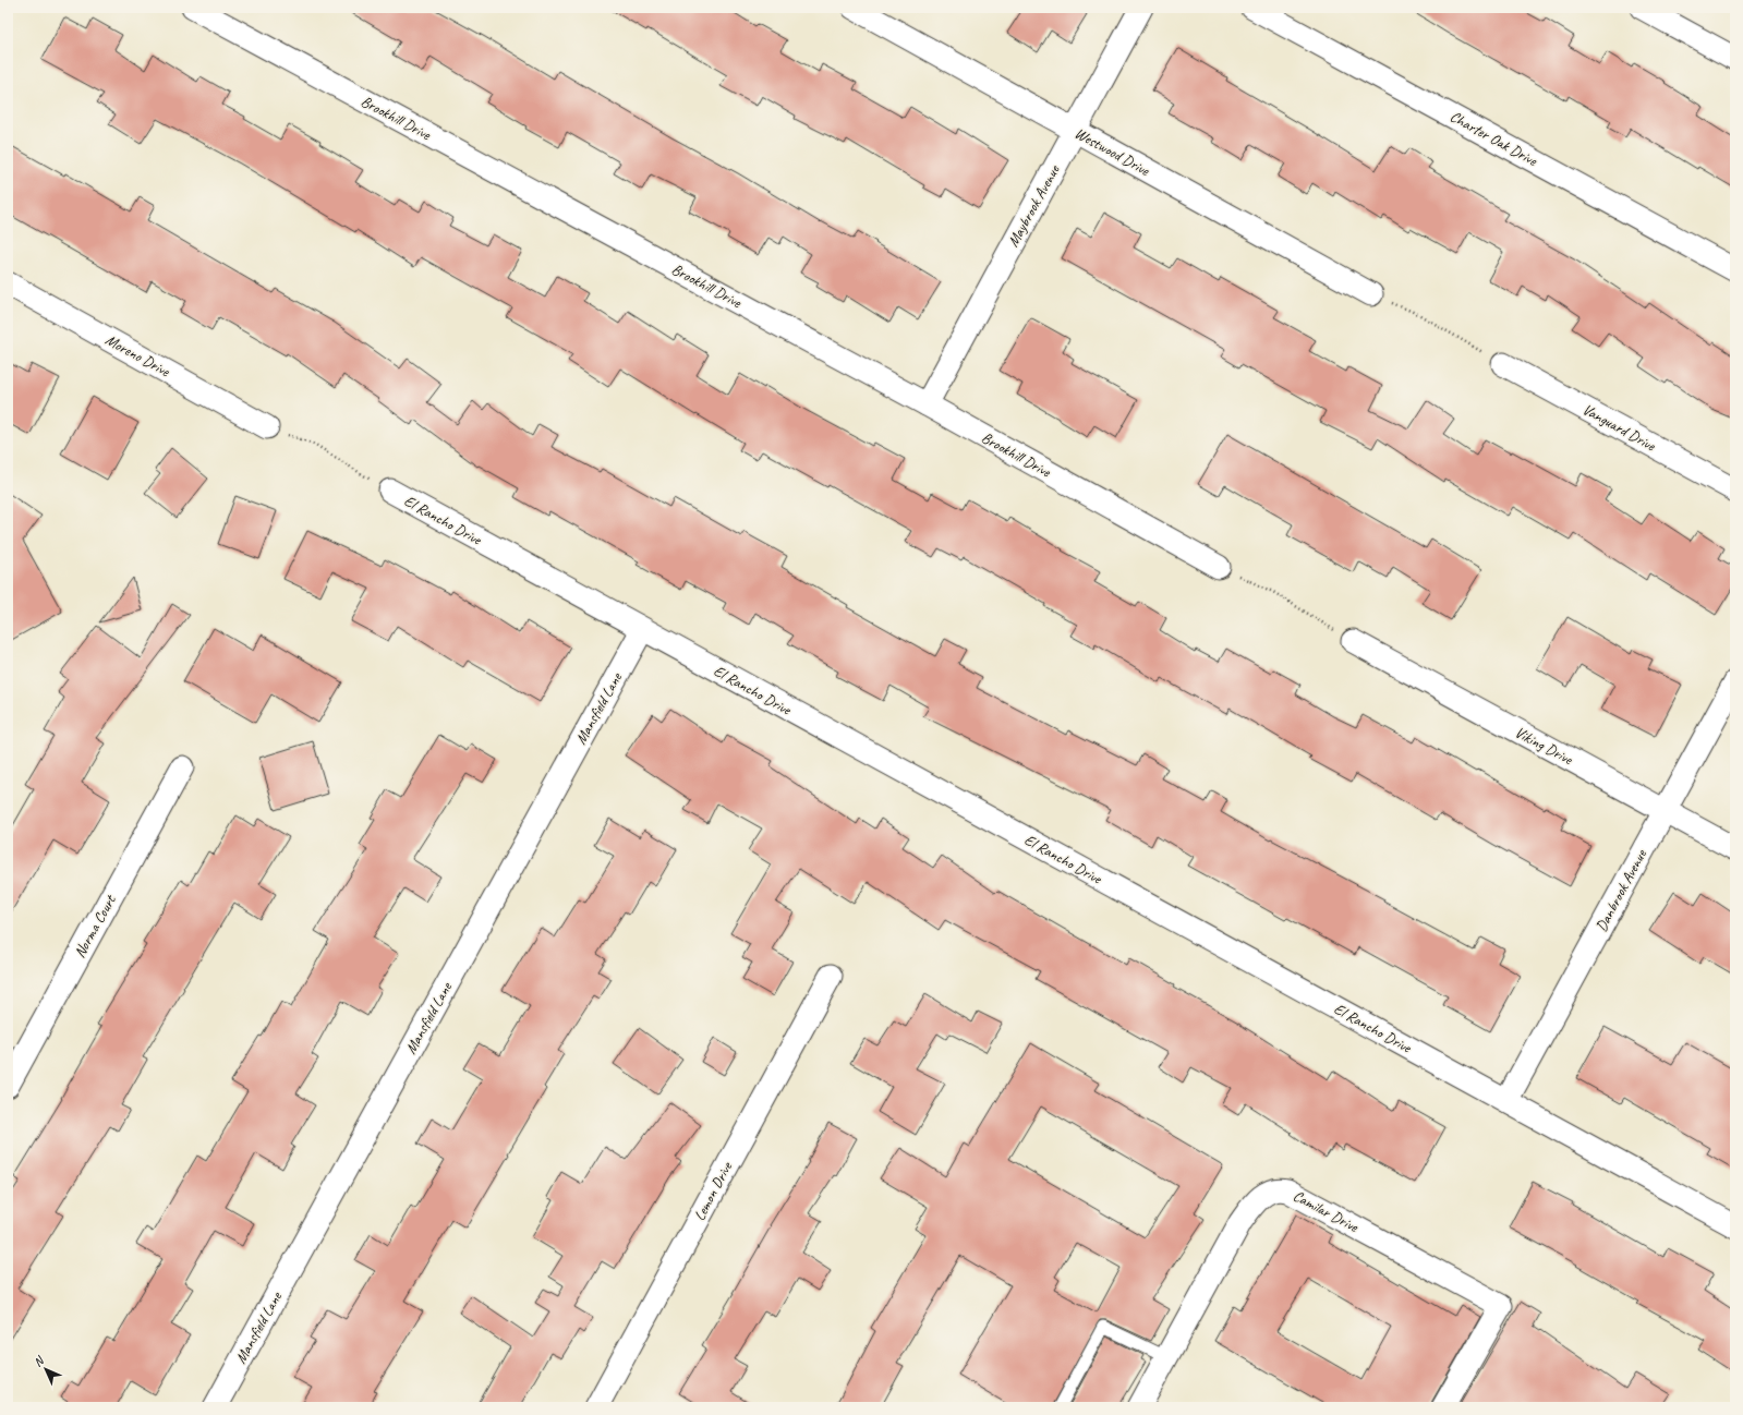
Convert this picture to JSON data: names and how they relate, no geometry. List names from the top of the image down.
{
  "streets": {
    "street": [
      "Brookhill Drive",
      "Charter Oak Drive",
      "Westwood Drive",
      "Maybrook Avenue",
      "Moreno Drive",
      "Vanguard Drive",
      "El Rancho Drive",
      "Mansfield Lane",
      "Viking Drive",
      "Danbrook Avenue",
      "Norma Court",
      "Lemon Drive",
      "Camilar Drive"
    ]
  },
  "crossings": [
    ["Brookhill Drive", "Maybrook Avenue"],
    ["Westwood Drive", "Maybrook Avenue"],
    ["El Rancho Drive", "Mansfield Lane"],
    ["El Rancho Drive", "Danbrook Avenue"],
    ["Viking Drive", "Danbrook Avenue"]
  ],
  "north": "top left"
}
